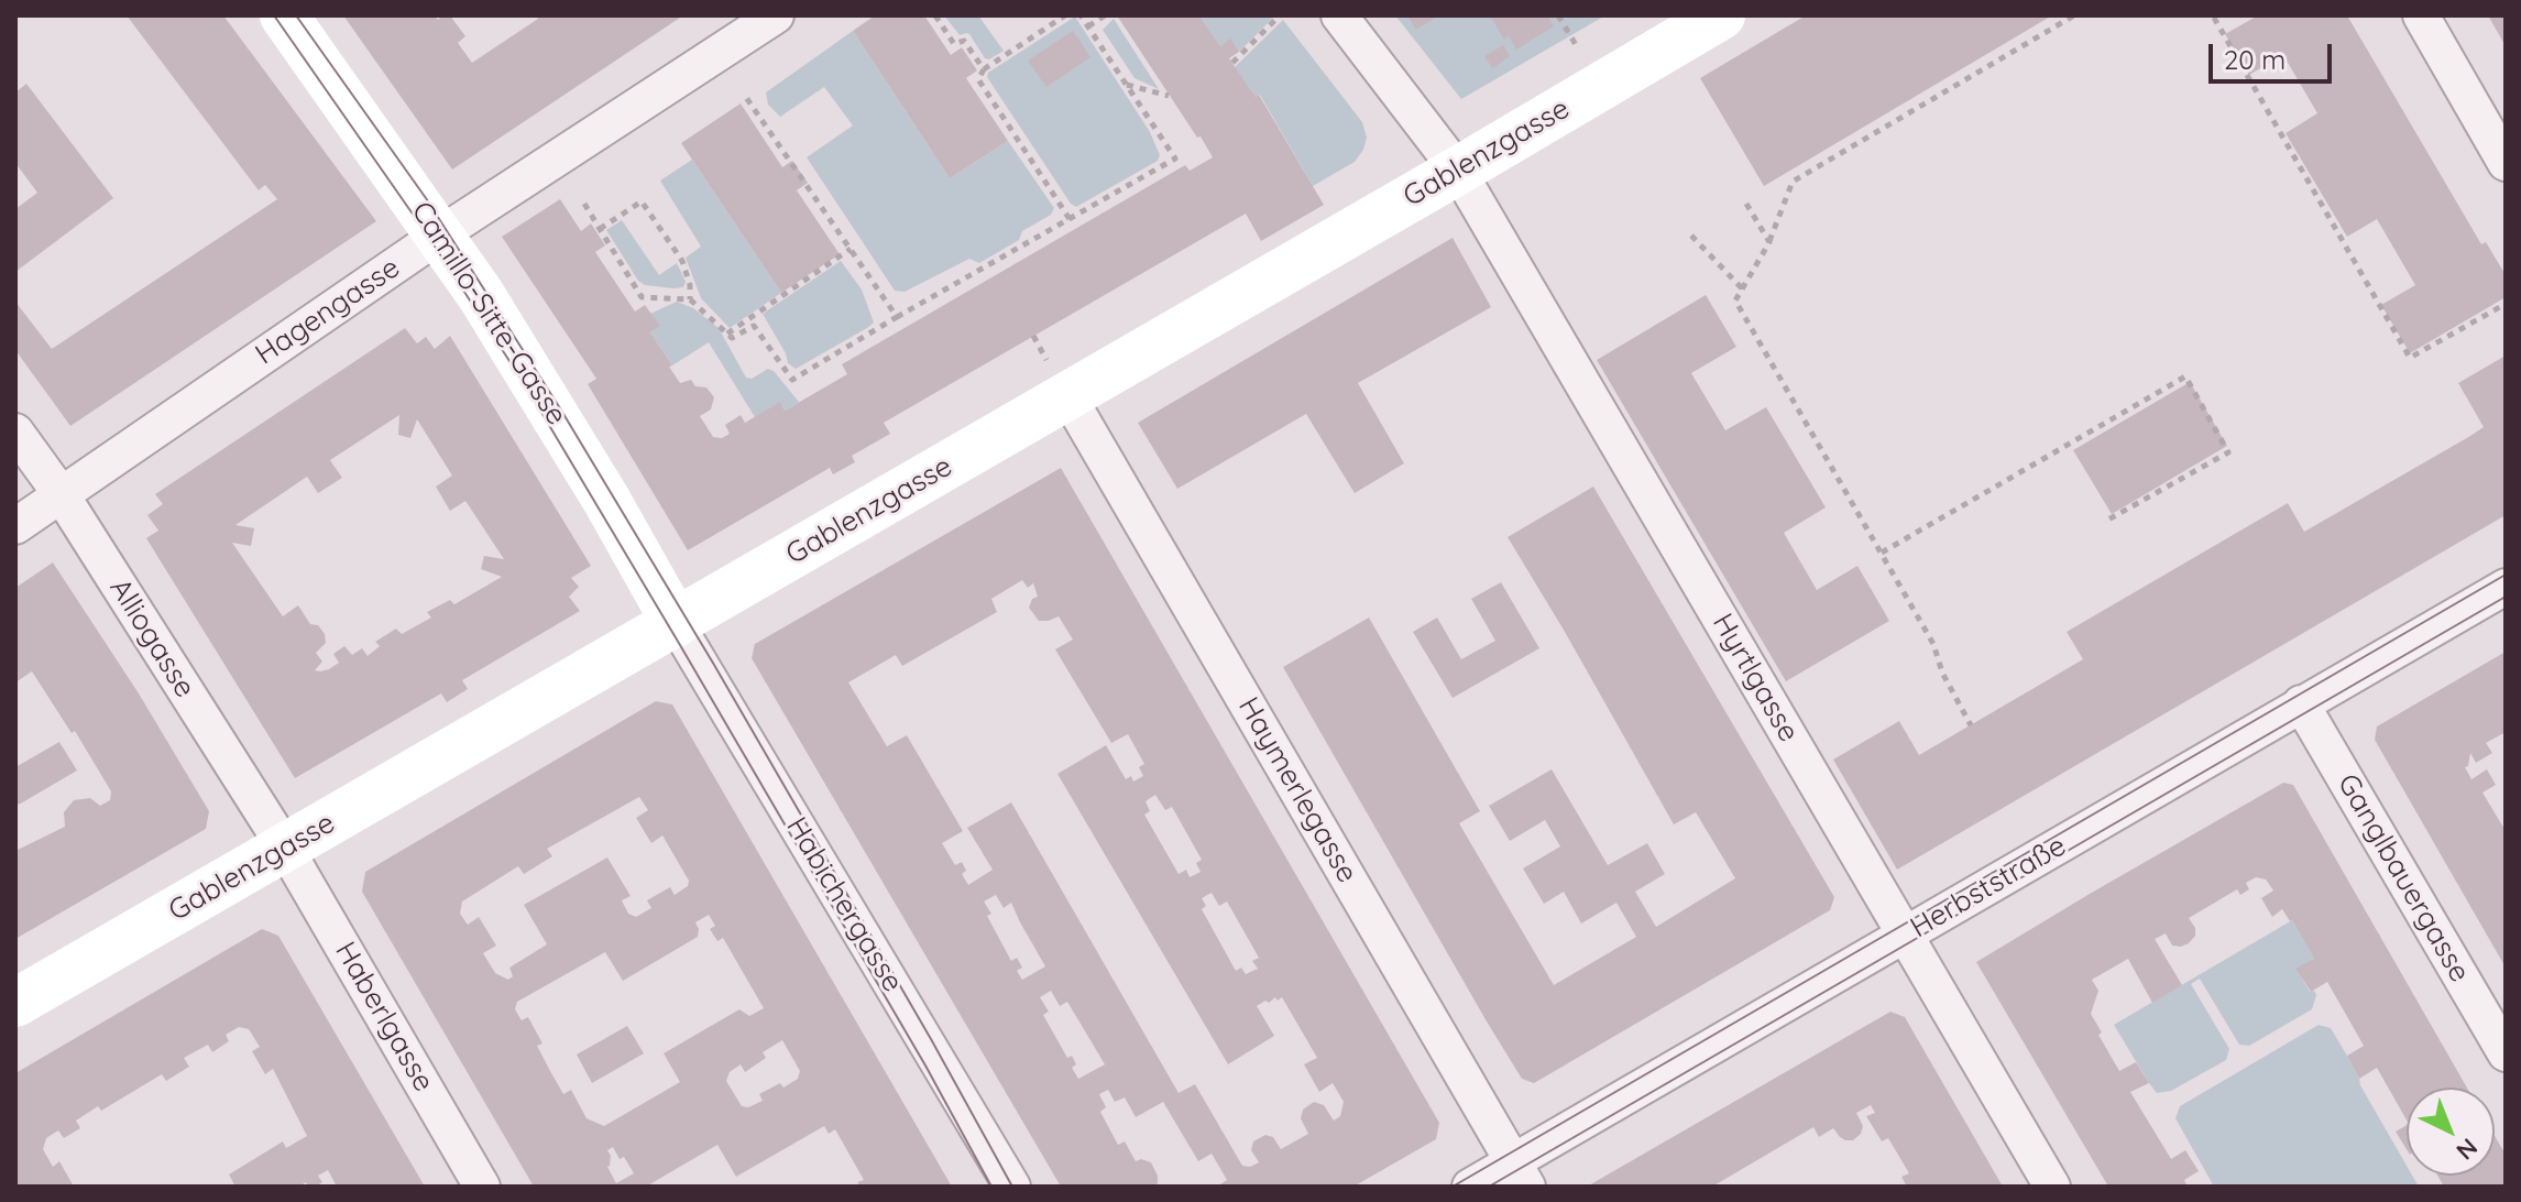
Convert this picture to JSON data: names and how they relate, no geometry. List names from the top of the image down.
{
  "streets": {
    "main road": ["Gablenzgasse", "Camillo-Sitte-Gasse"],
    "street": [
      "Hagengasse",
      "Alliogasse",
      "Hyrtlgasse",
      "Haymerlegasse",
      "Ganglbauergasse",
      "Herbststraße",
      "Habichergasse",
      "Haberlgasse"
    ]
  },
  "crossings": [
    ["Gablenzgasse", "Camillo-Sitte-Gasse"],
    ["Gablenzgasse", "Alliogasse"],
    ["Gablenzgasse", "Hyrtlgasse"],
    ["Gablenzgasse", "Haymerlegasse"],
    ["Gablenzgasse", "Habichergasse"],
    ["Gablenzgasse", "Haberlgasse"],
    ["Hagengasse", "Camillo-Sitte-Gasse"],
    ["Hagengasse", "Alliogasse"],
    ["Camillo-Sitte-Gasse", "Habichergasse"],
    ["Alliogasse", "Haberlgasse"],
    ["Hyrtlgasse", "Herbststraße"],
    ["Haymerlegasse", "Herbststraße"],
    ["Ganglbauergasse", "Herbststraße"]
  ],
  "scale_bar": "20 m",
  "north": "bottom right"
}
